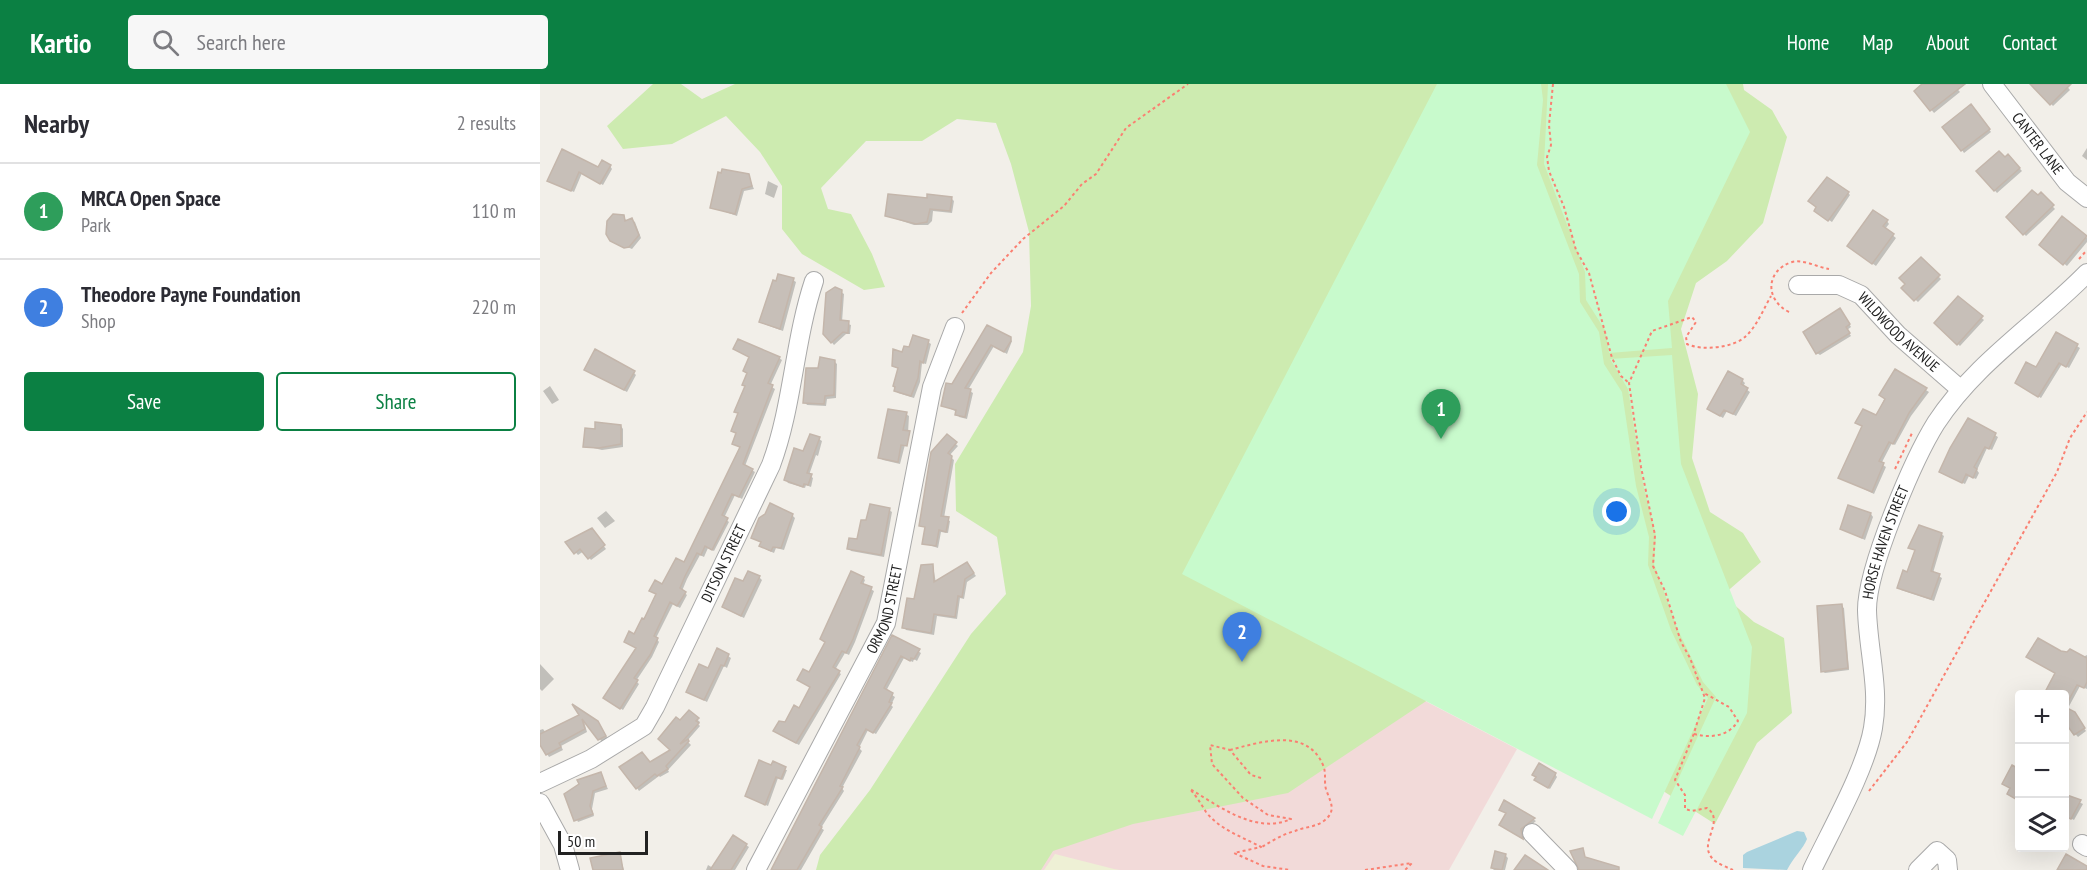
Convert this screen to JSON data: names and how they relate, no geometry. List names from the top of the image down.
{
  "streets": {
    "street": [
      "CANTER LANE",
      "WILDWOOD AVENUE",
      "HORSE HAVEN STREET",
      "DITSON STREET",
      "ORMOND STREET"
    ]
  },
  "crossings": [
    ["WILDWOOD AVENUE", "HORSE HAVEN STREET"]
  ],
  "scale_bar": "50 m",
  "page": {
    "header": "Kartio",
    "search": "Search here",
    "nav": [
      "Home",
      "Map",
      "About",
      "Contact"
    ],
    "heading": ["Nearby", "2 results"],
    "list": [
      {
        "mark": "1",
        "name": "MRCA Open Space",
        "note": "Park",
        "value": "110 m"
      },
      {
        "mark": "2",
        "name": "Theodore Payne Foundation",
        "note": "Shop",
        "value": "220 m"
      }
    ],
    "buttons": ["Save", "Share"],
    "pins": ["1", "2"],
    "map_buttons": ["+", "−"],
    "scale": "50 m"
  }
}
